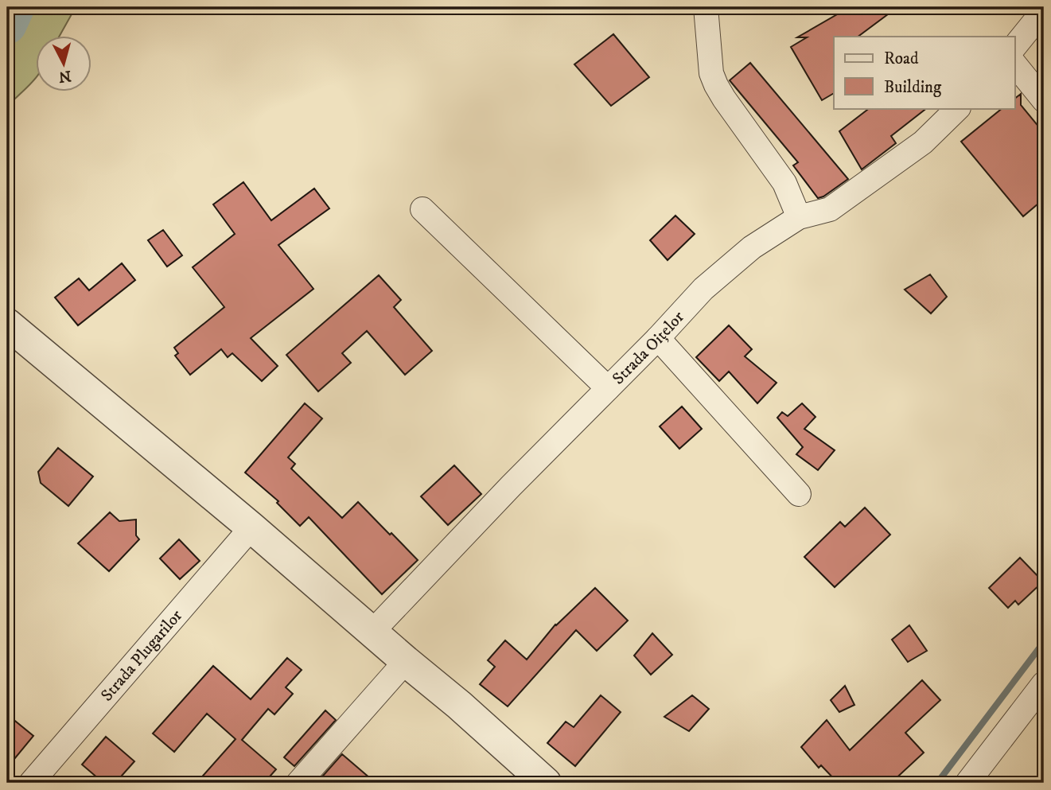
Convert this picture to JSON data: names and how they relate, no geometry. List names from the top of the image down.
{
  "streets": {
    "street": ["Strada Oițelor", "Strada Plugarilor"]
  },
  "legend": ["Road", "Building"],
  "north": "bottom"
}
